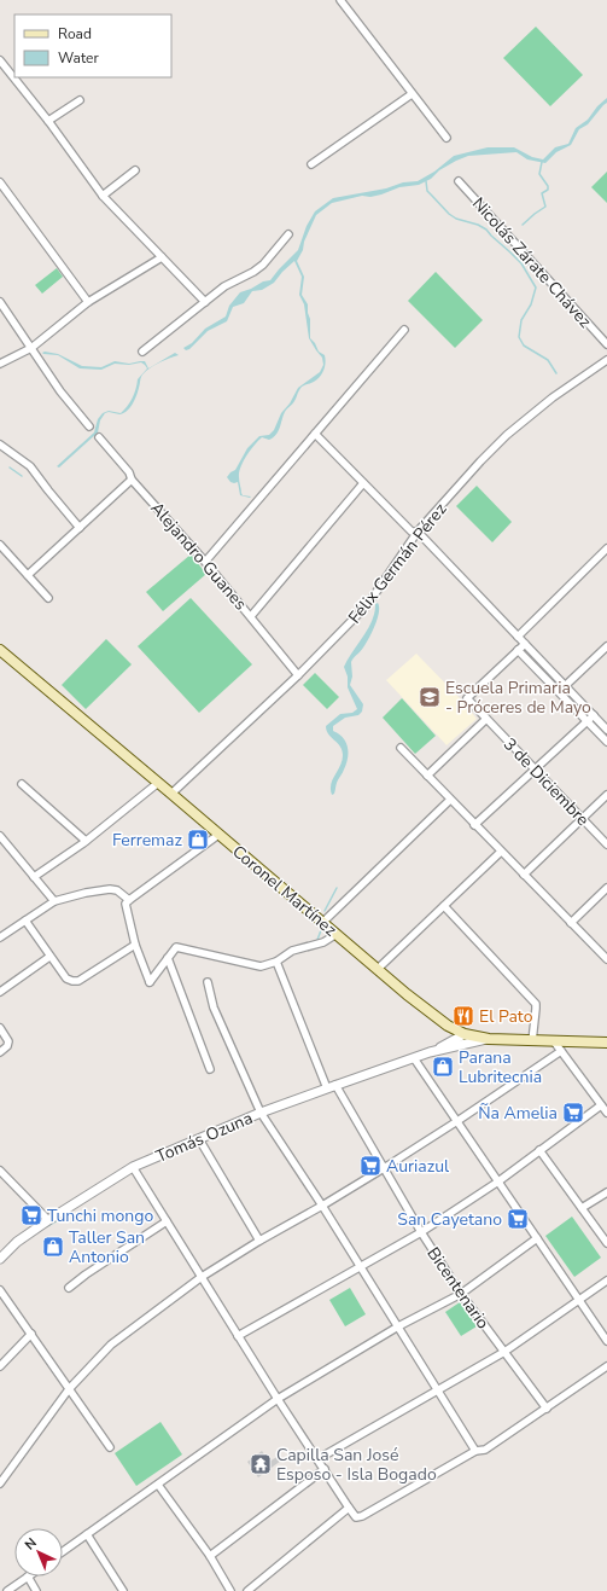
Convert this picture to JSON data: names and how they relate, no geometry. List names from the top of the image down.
{
  "streets": {
    "main road": ["Coronel Martínez"],
    "street": [
      "Nicolás Zárate Chávez",
      "Alejandro Guanes",
      "Félix Germán Pérez",
      "3 de Diciembre",
      "Tomás Ozuna",
      "Bicentenario"
    ]
  },
  "crossings": [
    ["Alejandro Guanes", "Félix Germán Pérez"],
    ["Félix Germán Pérez", "Coronel Martínez"],
    ["Coronel Martínez", "Tomás Ozuna"],
    ["Tomás Ozuna", "Bicentenario"]
  ],
  "places": {
    "school or university": ["Escuela Primaria - Próceres de Mayo"],
    "shop": ["Ferremaz", "Parana Lubritecnia", "Taller San Antonio"],
    "restaurant": ["El Pato"],
    "supermarket": [
      "Ña Amelia",
      "Auriazul",
      "Tunchi mongo",
      "San Cayetano"
    ],
    "temple": ["Capilla San José Esposo - Isla Bogado"]
  },
  "legend": ["Road", "Water"],
  "north": "top left"
}
